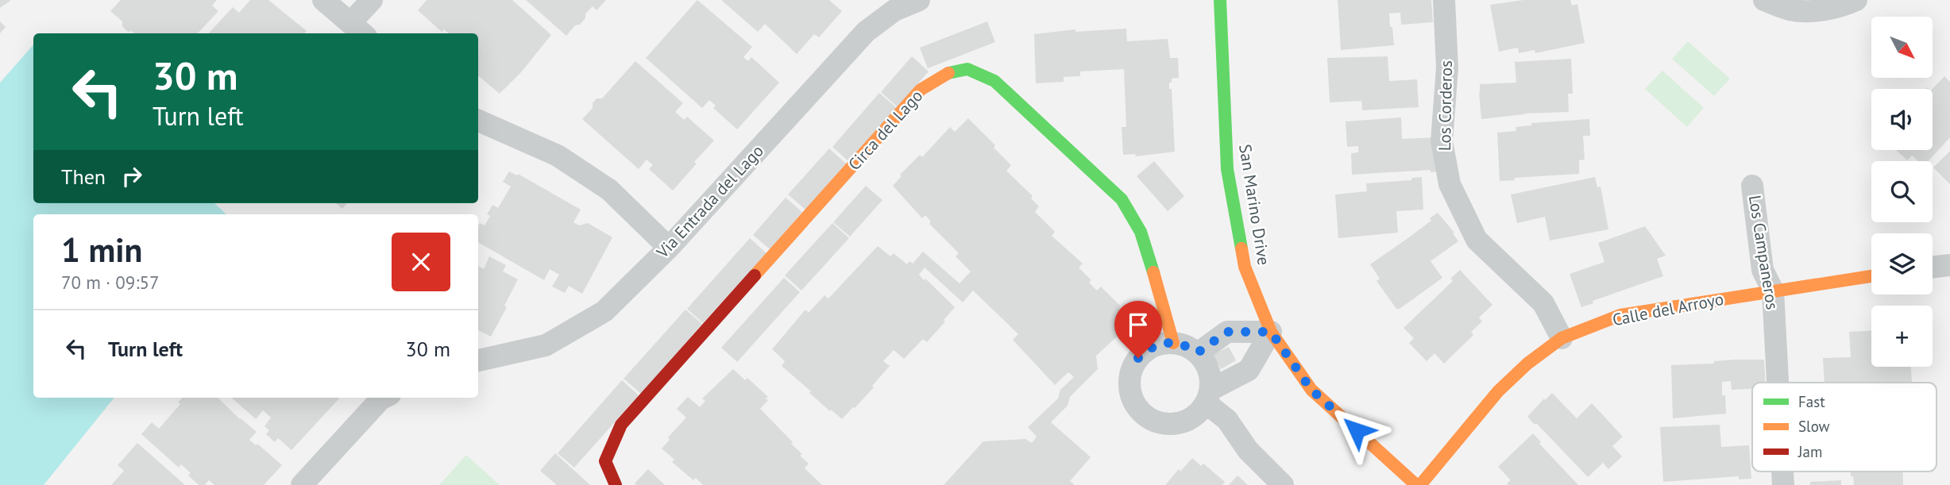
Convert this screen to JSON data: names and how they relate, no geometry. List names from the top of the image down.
{
  "streets": {
    "street": [
      "Los Corderos",
      "Circa del Lago",
      "Via Entrada del Lago",
      "San Marino Drive",
      "Los Campaneros",
      "Calle del Arroyo"
    ]
  },
  "crossings": [
    ["Los Corderos", "Calle del Arroyo"],
    ["San Marino Drive", "Calle del Arroyo"],
    ["Los Campaneros", "Calle del Arroyo"]
  ],
  "legend": ["Fast", "Slow", "Jam"],
  "north": "bottom right",
  "page": {
    "map_buttons": "+",
    "turn": ["30 m", "Turn left"],
    "then": "Then",
    "heading": ["1 min", "70 m · 09:57"],
    "list": [
      {
        "name": "Turn left",
        "value": "30 m"
      }
    ]
  }
}
